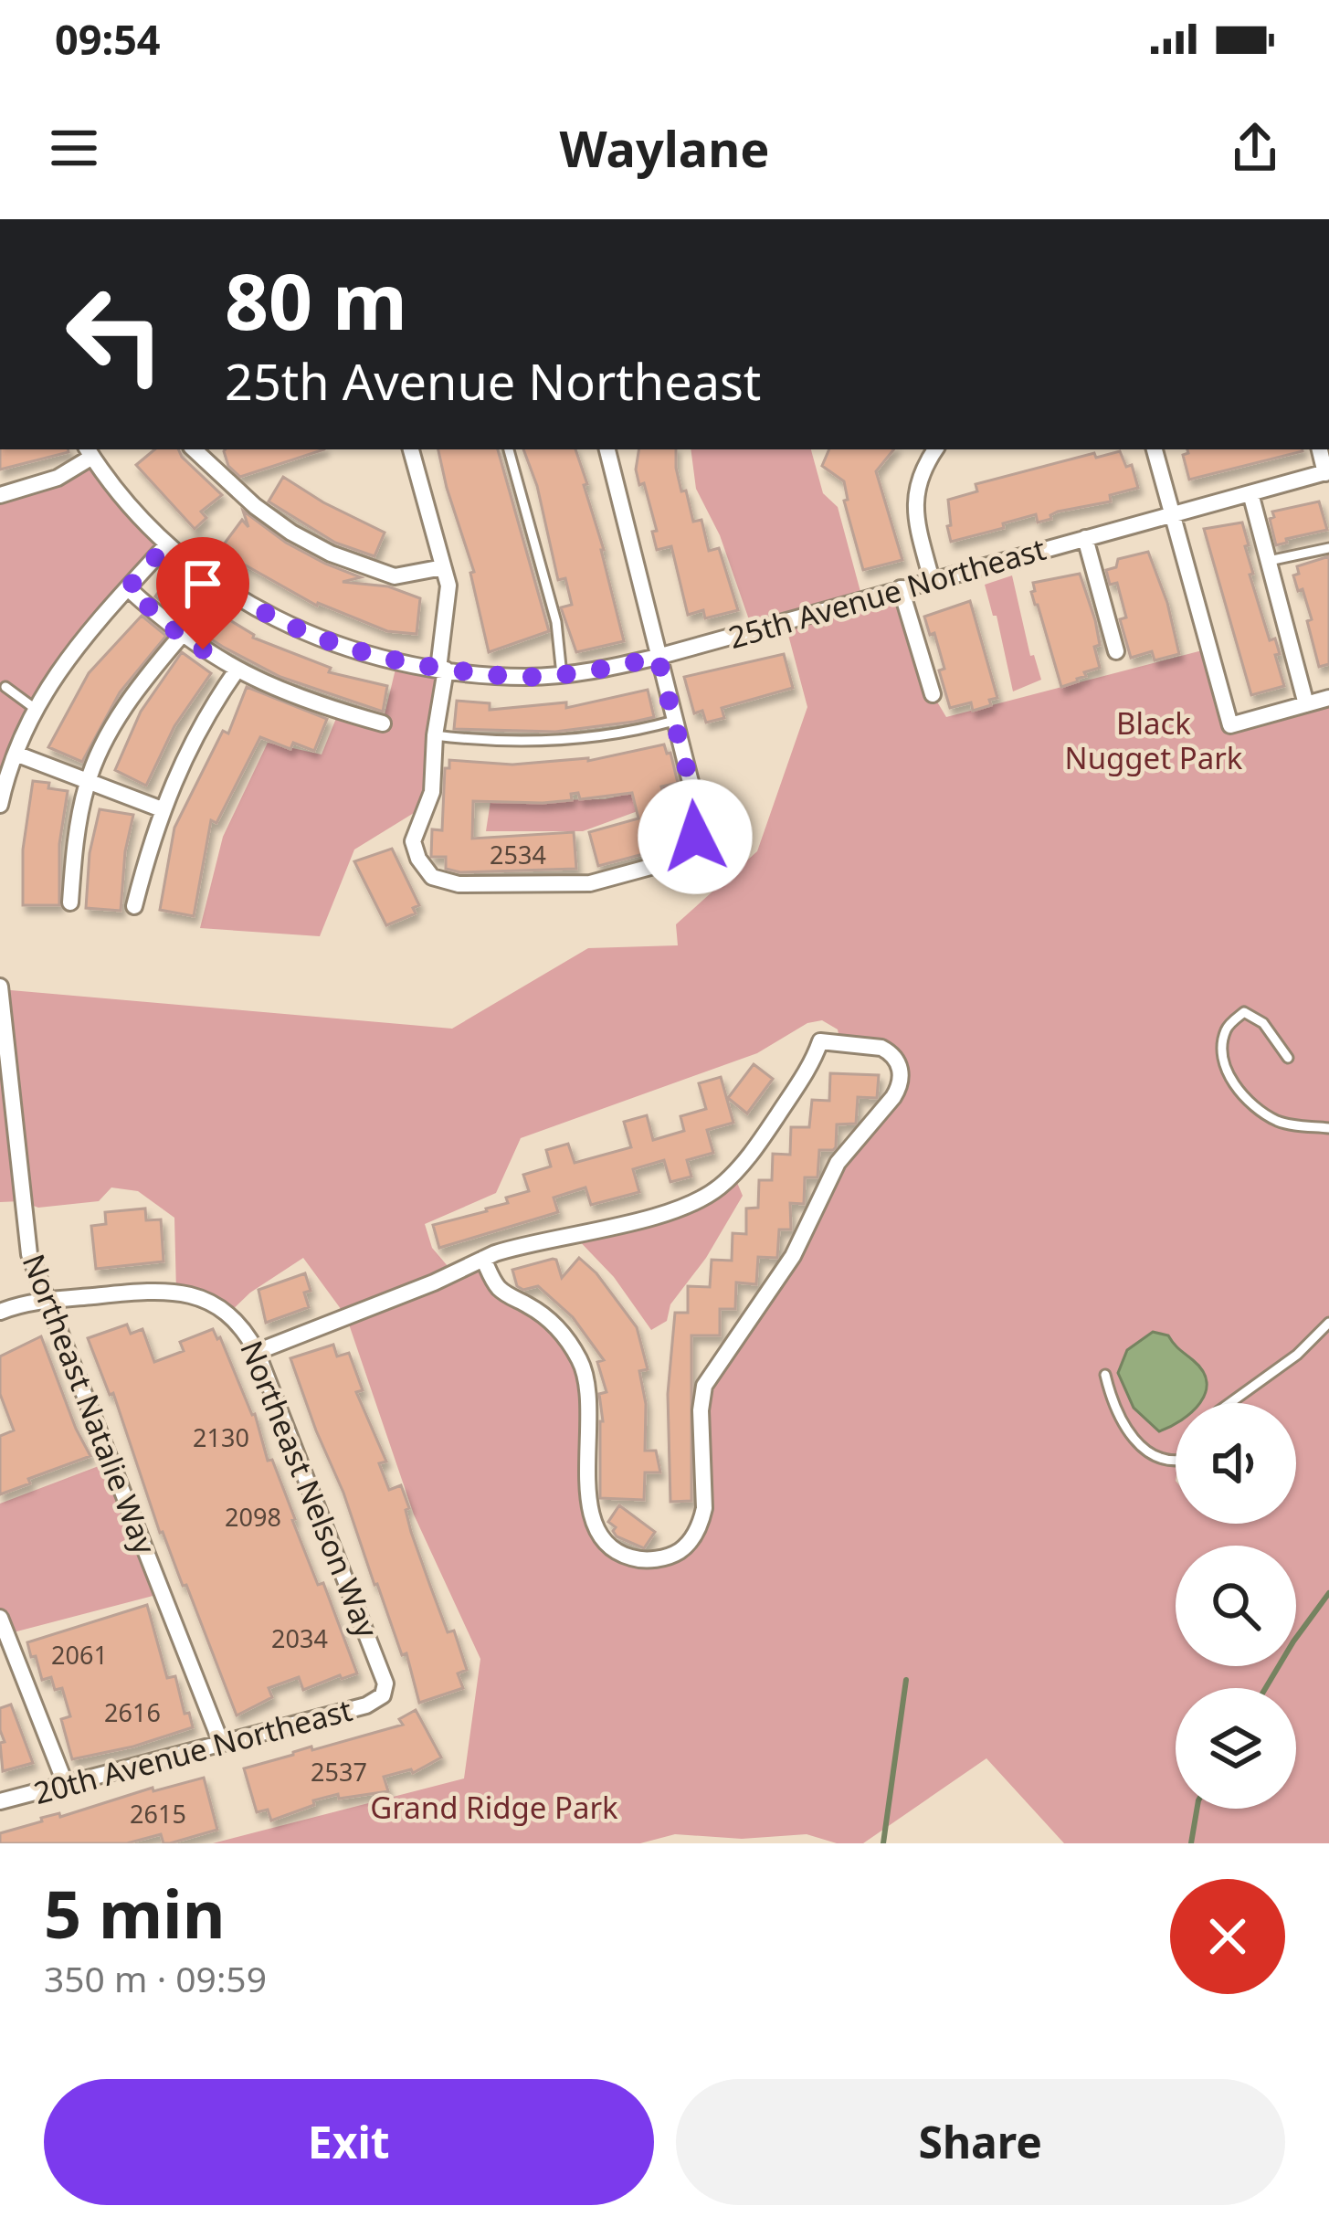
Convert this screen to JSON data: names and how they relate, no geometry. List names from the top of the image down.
{
  "streets": {
    "street": [
      "25th Avenue Northeast",
      "Northeast Natalie Way",
      "Northeast Nelson Way",
      "20th Avenue Northeast"
    ]
  },
  "crossings": [
    ["Northeast Natalie Way", "Northeast Nelson Way"],
    ["Northeast Natalie Way", "20th Avenue Northeast"],
    ["Northeast Nelson Way", "20th Avenue Northeast"]
  ],
  "parks": ["Black Nugget Park", "Grand Ridge Park"],
  "house_numbers": [
    "2534",
    "2130",
    "2098",
    "2034",
    "2061",
    "2616",
    "2537",
    "2615"
  ],
  "page": {
    "status": "09:54",
    "header": "Waylane",
    "turn": ["80 m", "25th Avenue Northeast"],
    "heading": ["5 min", "350 m · 09:59"],
    "buttons": ["Exit", "Share"]
  }
}
